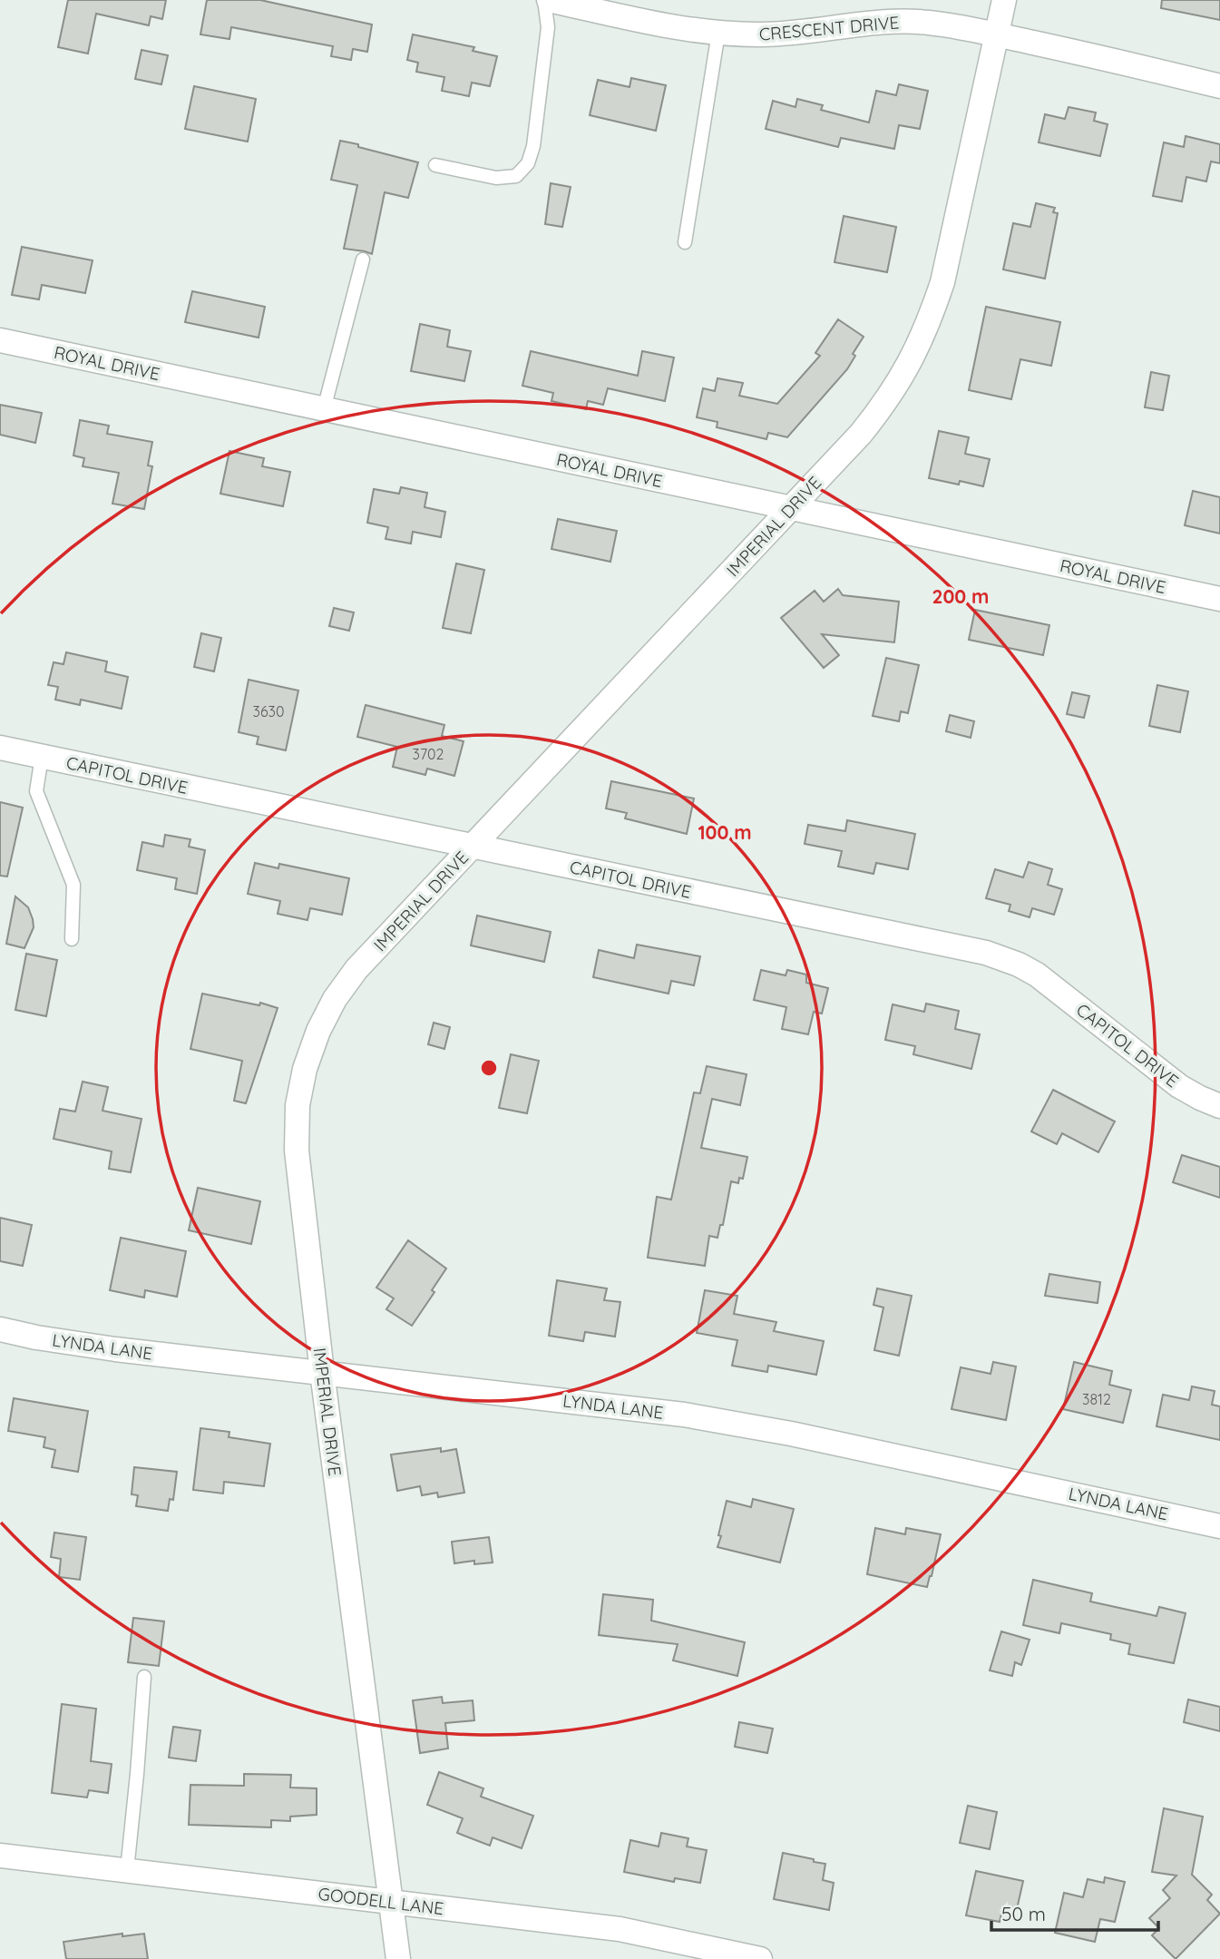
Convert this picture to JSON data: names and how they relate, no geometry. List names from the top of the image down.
{
  "streets": {
    "street": [
      "CRESCENT DRIVE",
      "ROYAL DRIVE",
      "IMPERIAL DRIVE",
      "CAPITOL DRIVE",
      "LYNDA LANE",
      "GOODELL LANE"
    ]
  },
  "crossings": [
    ["CRESCENT DRIVE", "IMPERIAL DRIVE"],
    ["ROYAL DRIVE", "IMPERIAL DRIVE"],
    ["IMPERIAL DRIVE", "CAPITOL DRIVE"],
    ["IMPERIAL DRIVE", "LYNDA LANE"],
    ["IMPERIAL DRIVE", "GOODELL LANE"]
  ],
  "house_numbers": ["3630", "3702", "3812"],
  "scale_bar": "50 m",
  "rings": ["200 m", "100 m"]
}
